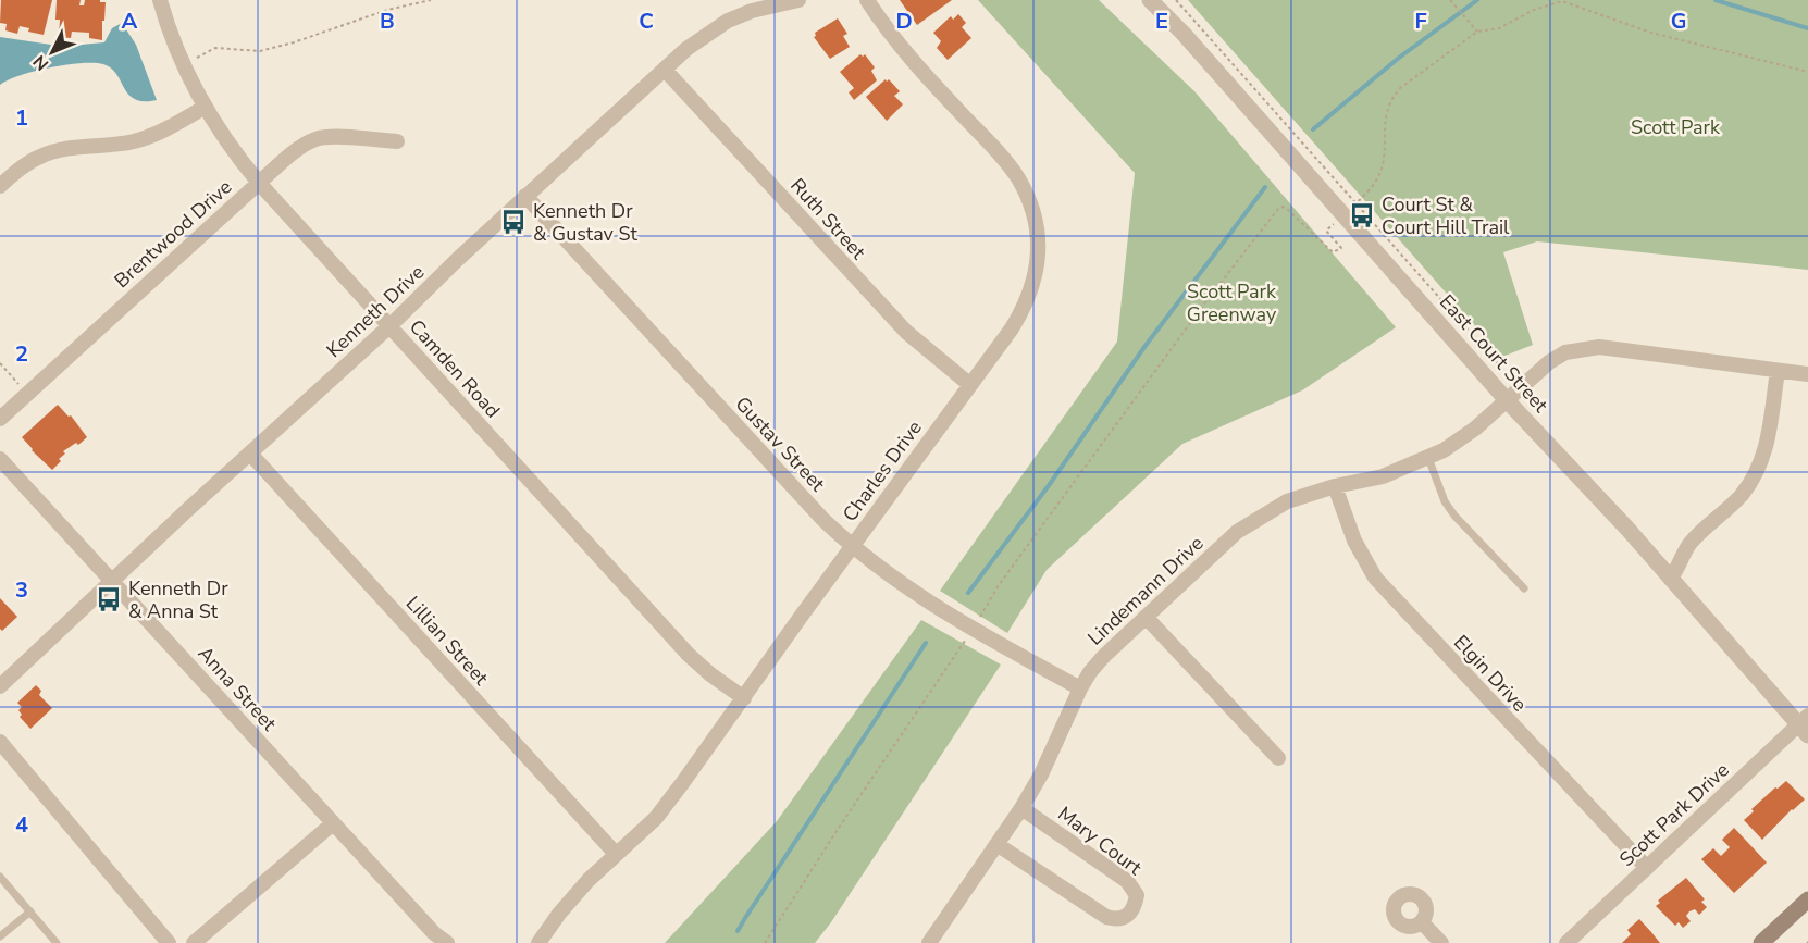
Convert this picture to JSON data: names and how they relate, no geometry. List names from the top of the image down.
{
  "streets": {
    "street": [
      "Ruth Street",
      "Brentwood Drive",
      "Kenneth Drive",
      "East Court Street",
      "Camden Road",
      "Gustav Street",
      "Charles Drive",
      "Lindemann Drive",
      "Lillian Street",
      "Elgin Drive",
      "Anna Street",
      "Scott Park Drive",
      "Mary Court"
    ]
  },
  "crossings": [
    ["Ruth Street", "Kenneth Drive"],
    ["Ruth Street", "Charles Drive"],
    ["Brentwood Drive", "Camden Road"],
    ["Kenneth Drive", "Camden Road"],
    ["Kenneth Drive", "Gustav Street"],
    ["Kenneth Drive", "Lillian Street"],
    ["Kenneth Drive", "Anna Street"],
    ["East Court Street", "Lindemann Drive"],
    ["East Court Street", "Scott Park Drive"],
    ["Camden Road", "Charles Drive"],
    ["Gustav Street", "Charles Drive"],
    ["Gustav Street", "Lindemann Drive"],
    ["Charles Drive", "Lillian Street"],
    ["Lindemann Drive", "Elgin Drive"],
    ["Lindemann Drive", "Mary Court"],
    ["Elgin Drive", "Scott Park Drive"]
  ],
  "parks": ["Scott Park", "Scott Park Greenway"],
  "places": {
    "bus stop": ["Court St & Court Hill Trail", "Kenneth Dr & Gustav St", "Kenneth Dr & Anna St"]
  },
  "north": "bottom left",
  "grid": {
    "columns": [
      "A",
      "B",
      "C",
      "D",
      "E",
      "F",
      "G"
    ],
    "rows": [
      "1",
      "2",
      "3",
      "4"
    ]
  }
}
